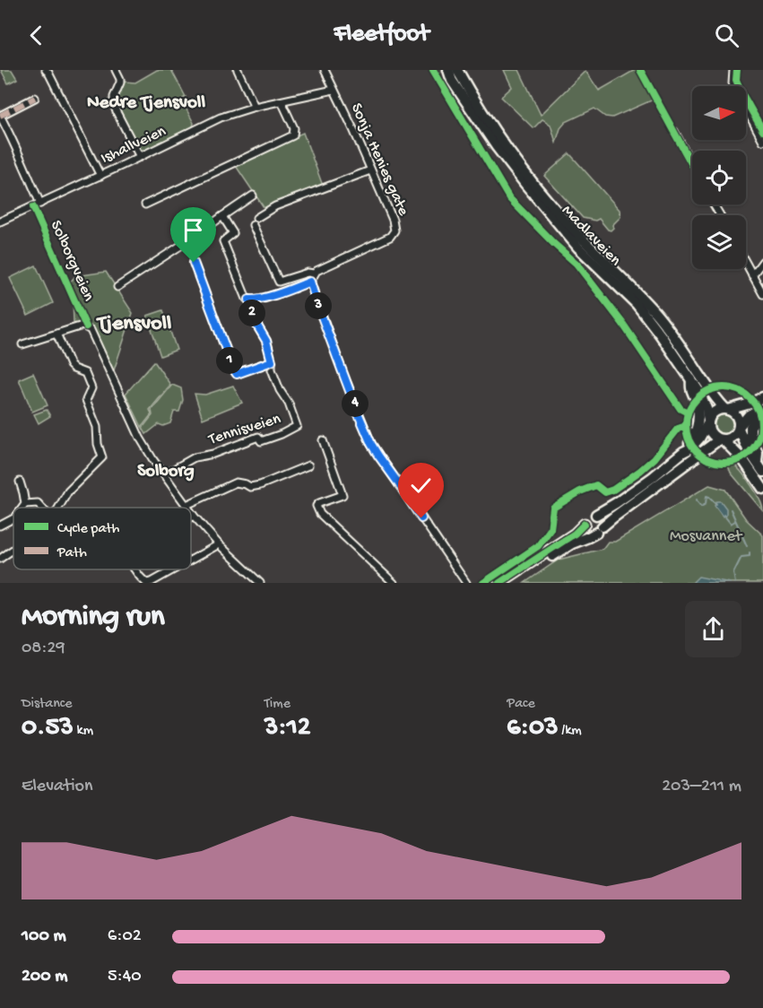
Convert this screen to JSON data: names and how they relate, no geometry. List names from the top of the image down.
{
  "streets": {
    "main road": ["Madlaveien"],
    "street": [
      "Ishallveien",
      "Sonja Henies gate",
      "Solborgveien",
      "Tennisveien"
    ]
  },
  "crossings": [
    ["Ishallveien", "Sonja Henies gate"],
    ["Solborgveien", "Tennisveien"]
  ],
  "districts": ["Nedre Tjensvoll", "Tjensvoll", "Solborg"],
  "parks": ["Mosvannet"],
  "legend": ["Cycle path", "Path"],
  "north": "right",
  "page": {
    "header": "Fleetfoot",
    "pins": [
      "3",
      "2",
      "1",
      "4"
    ],
    "heading": ["Morning run", "08:29"],
    "stats": [
      ["Distance", "0.53 km"],
      ["Time", "3:12"],
      ["Pace", "6:03 /km"]
    ],
    "chart": ["Elevation", "203–211 m"],
    "list": [
      {
        "name": "100 m",
        "note": "6:02"
      },
      {
        "name": "200 m",
        "note": "5:40"
      }
    ]
  }
}
